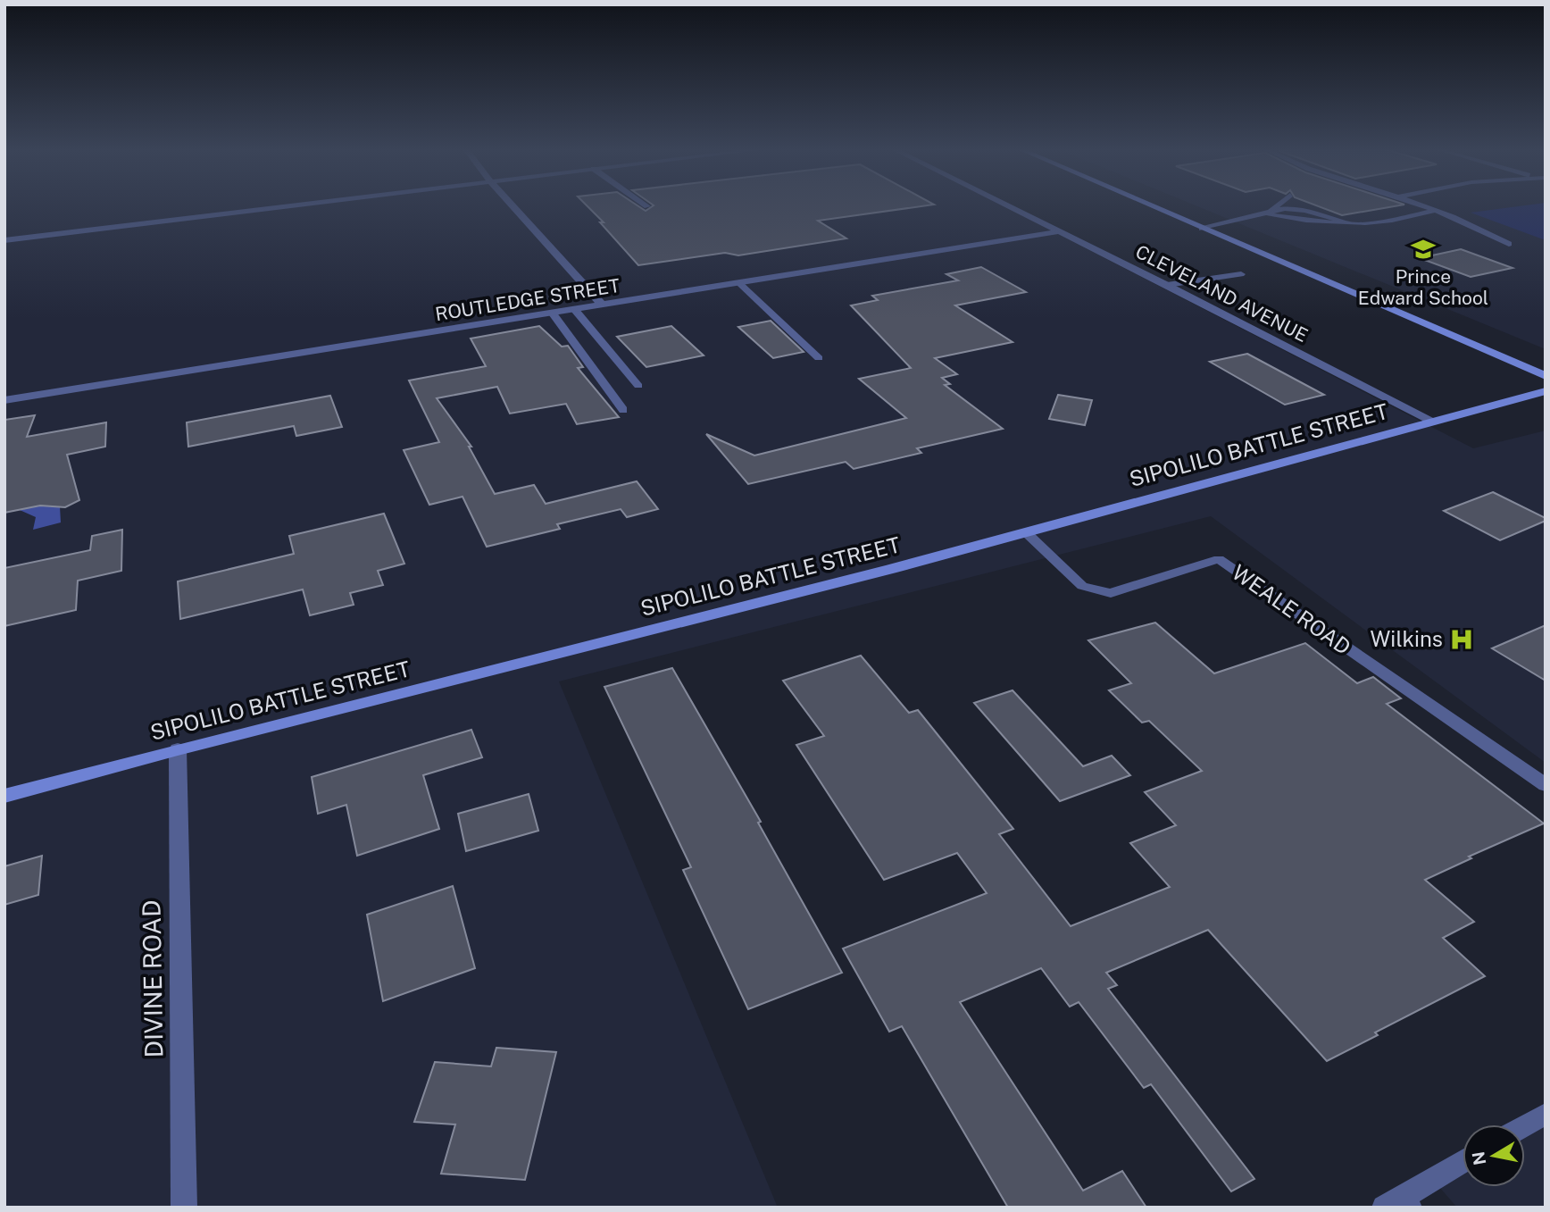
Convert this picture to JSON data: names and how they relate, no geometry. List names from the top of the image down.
{
  "streets": {
    "main road": ["SIPOLILO BATTLE STREET"],
    "street": ["CLEVELAND AVENUE", "ROUTLEDGE STREET", "DIVINE ROAD"],
    "lane": ["WEALE ROAD"]
  },
  "crossings": [
    ["CLEVELAND AVENUE", "ROUTLEDGE STREET"],
    ["CLEVELAND AVENUE", "SIPOLILO BATTLE STREET"],
    ["SIPOLILO BATTLE STREET", "WEALE ROAD"],
    ["SIPOLILO BATTLE STREET", "DIVINE ROAD"]
  ],
  "places": {
    "school or university": ["Prince Edward School"],
    "hospital": ["Wilkins"]
  },
  "north": "left"
}
